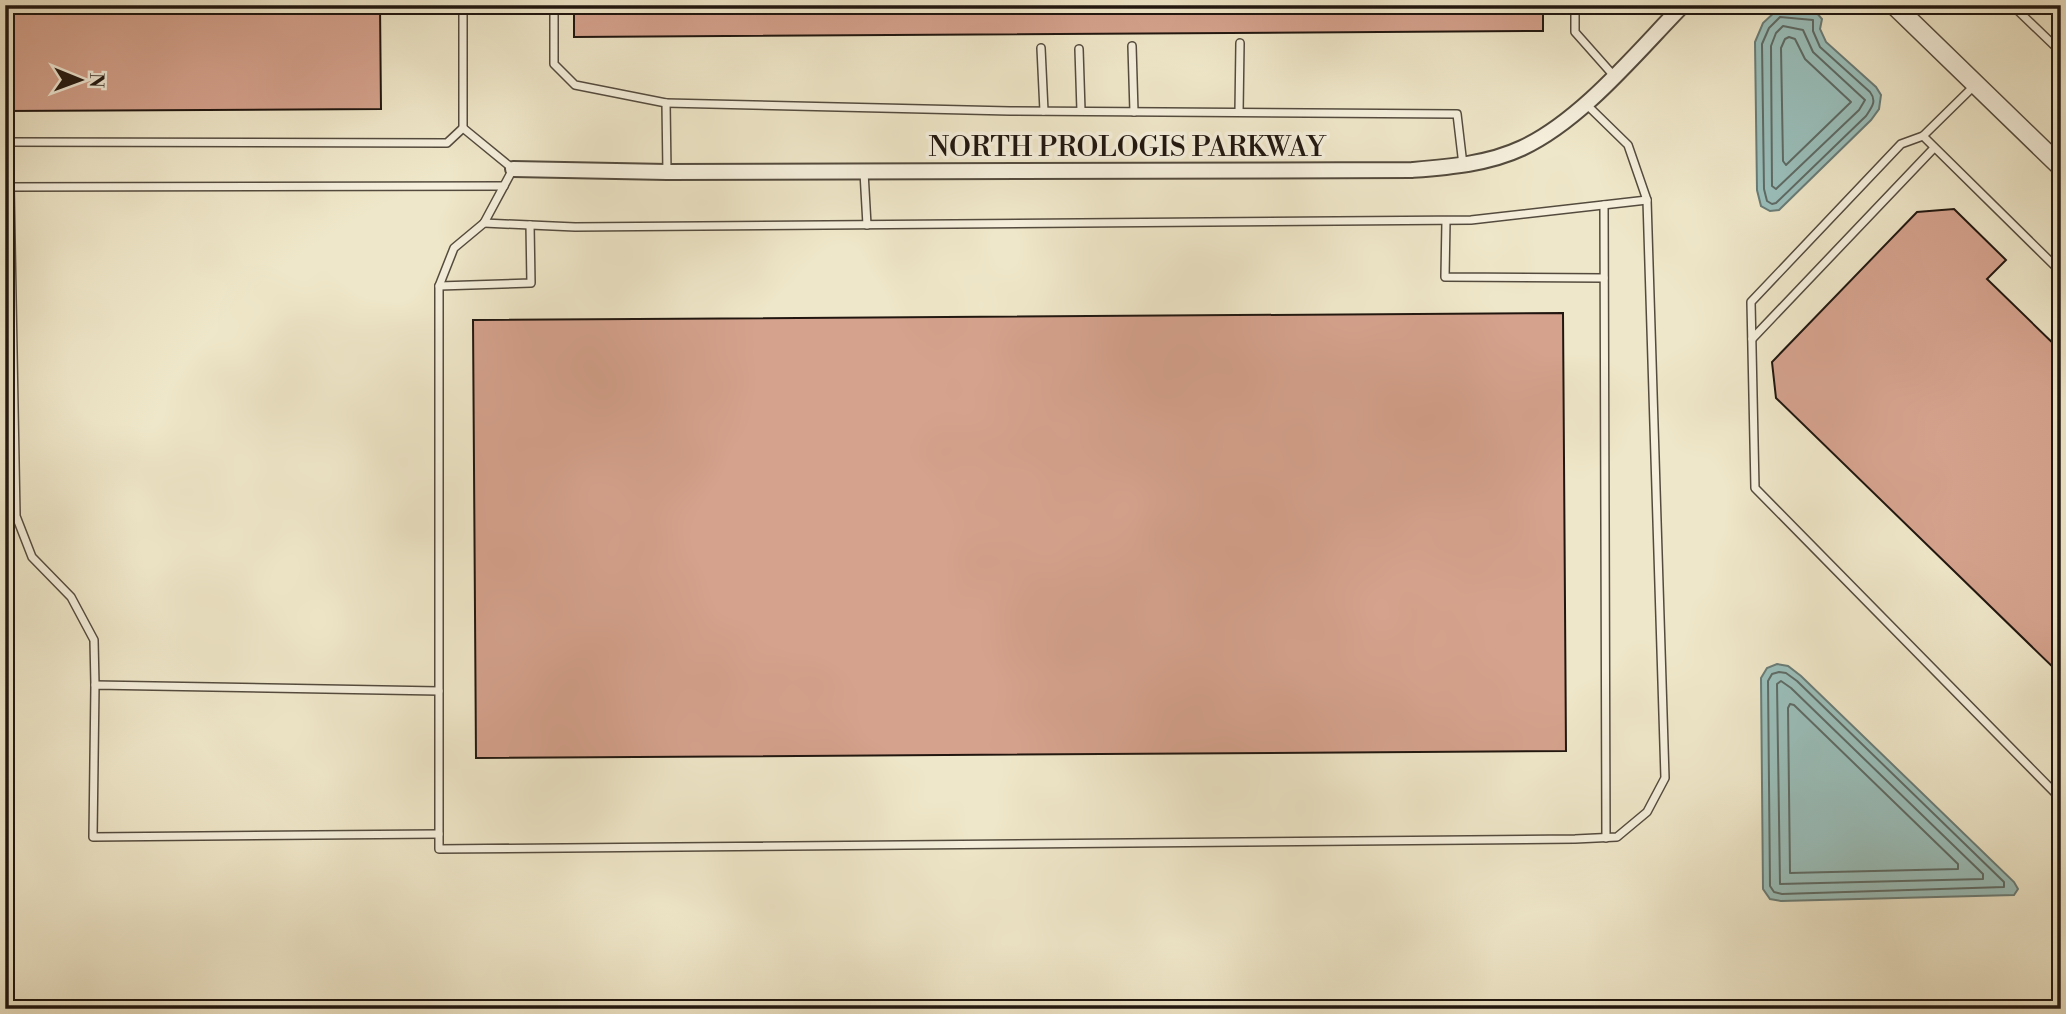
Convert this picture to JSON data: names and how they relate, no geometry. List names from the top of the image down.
{
  "streets": {
    "street": ["NORTH PROLOGIS PARKWAY"]
  },
  "north": "right"
}
